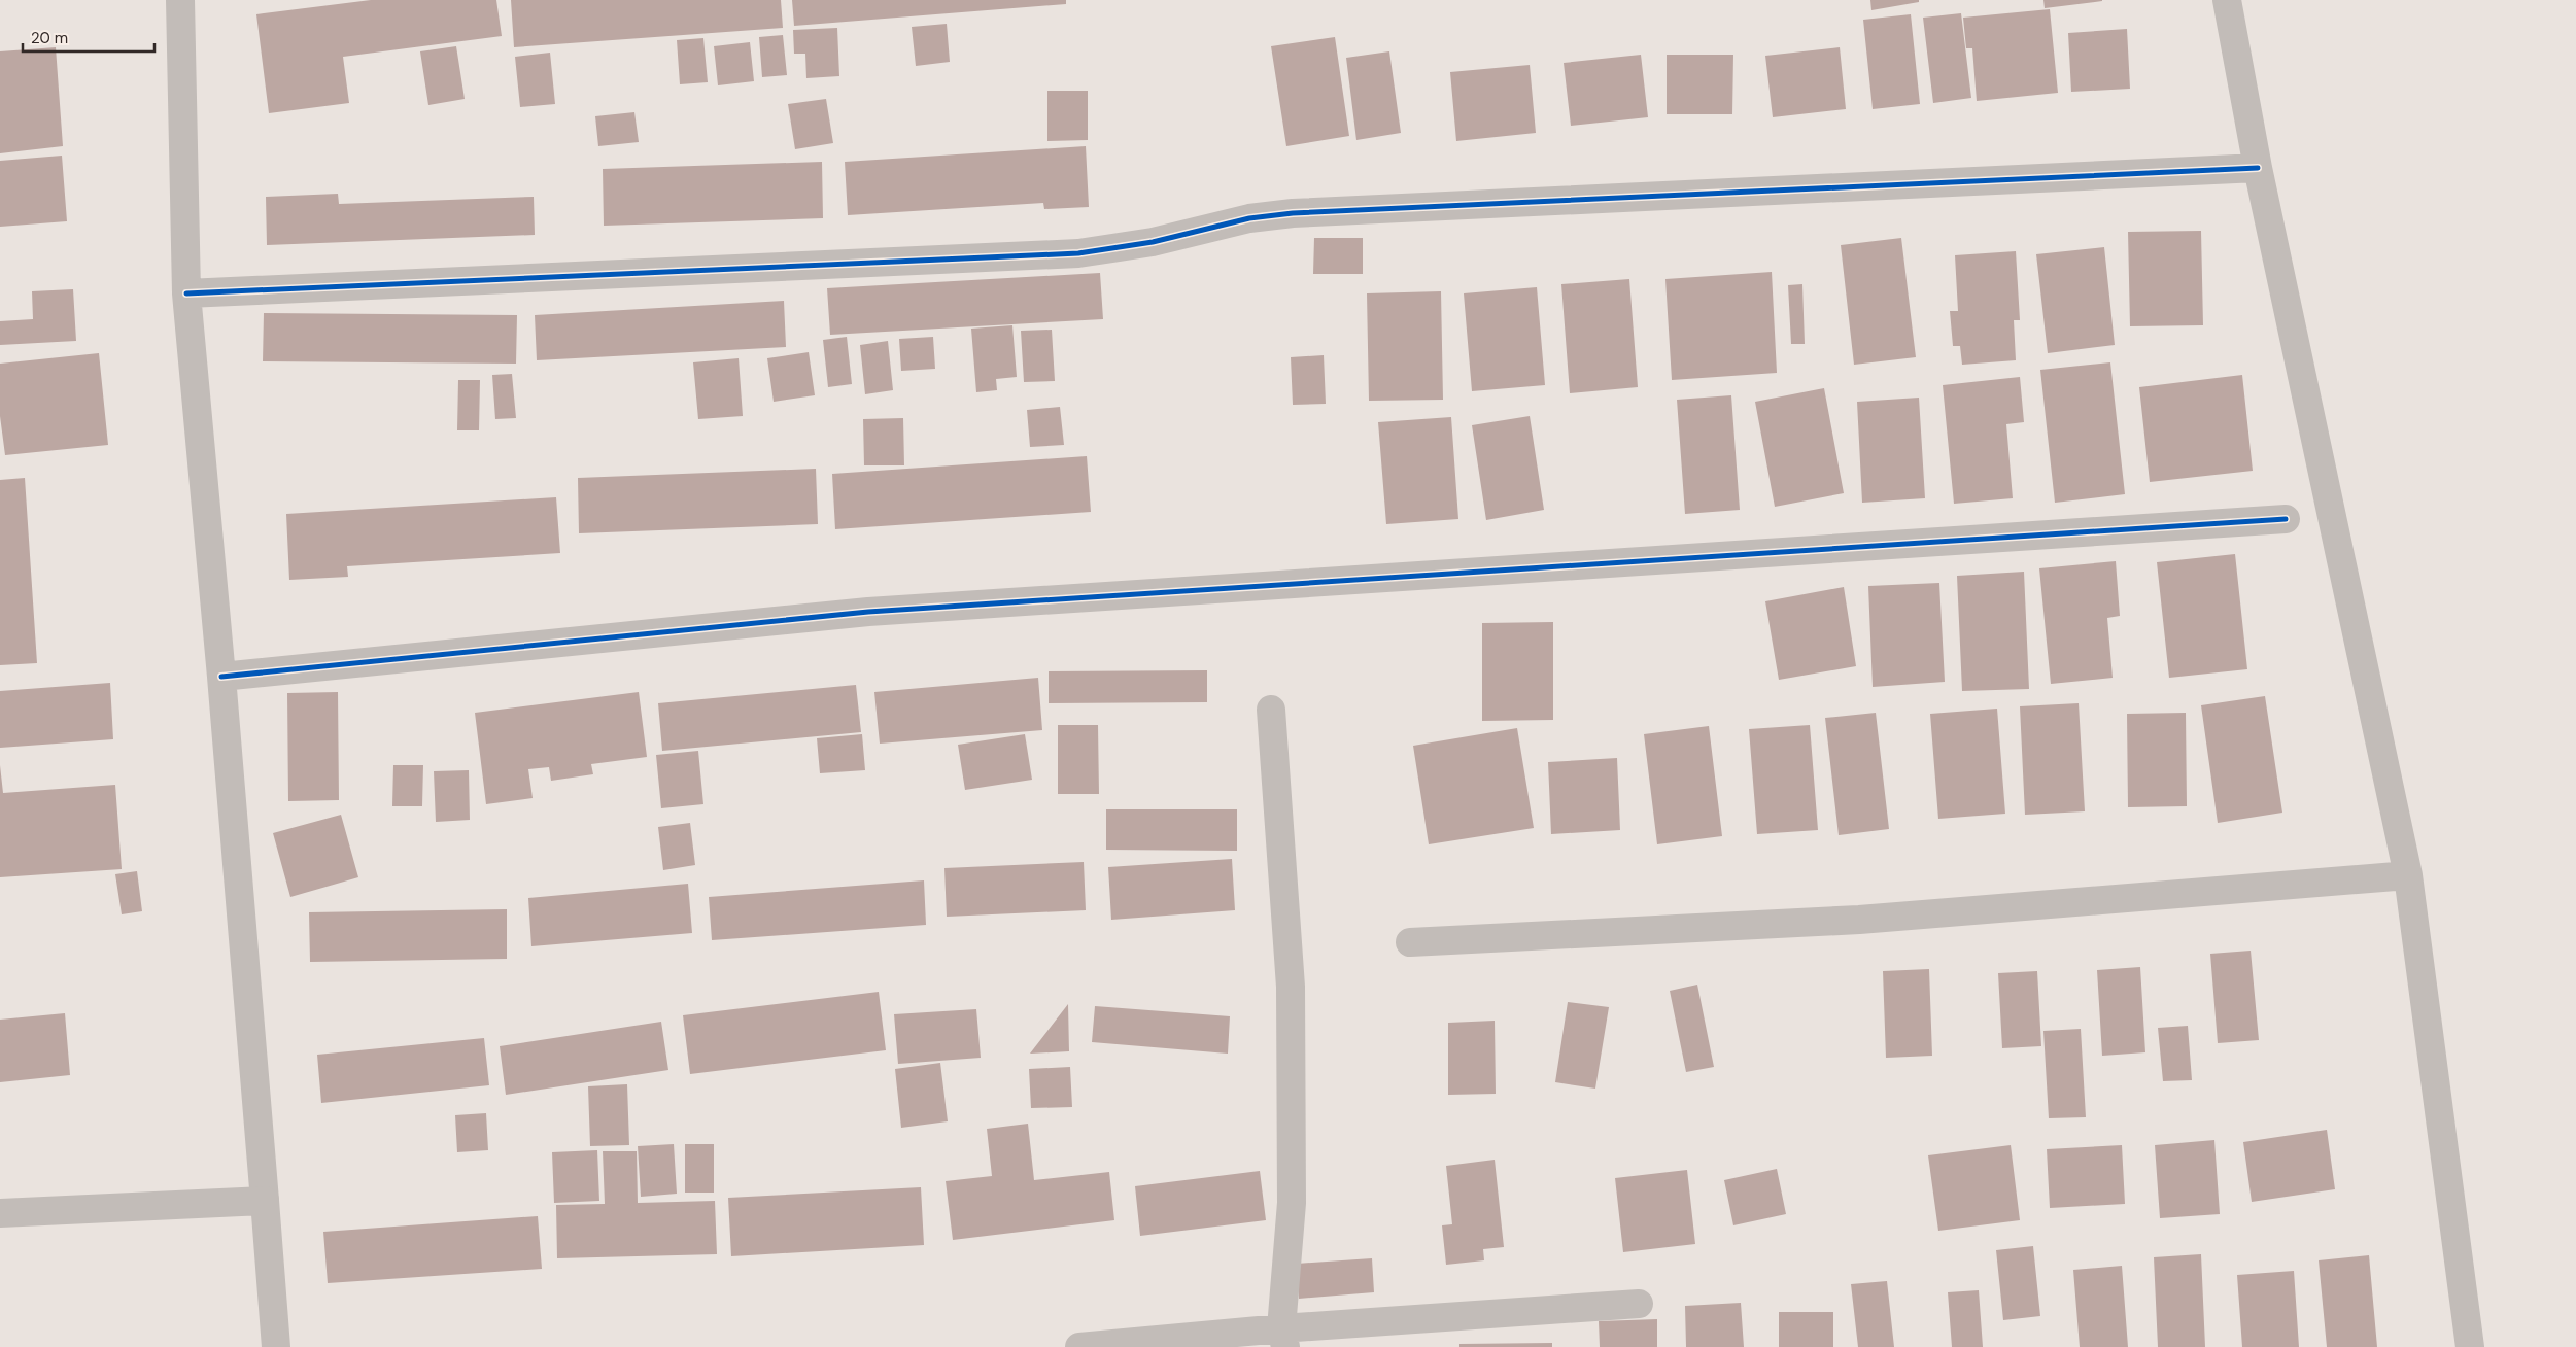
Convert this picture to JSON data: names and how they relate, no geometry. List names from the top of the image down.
{
  "scale_bar": "20 m"
}
